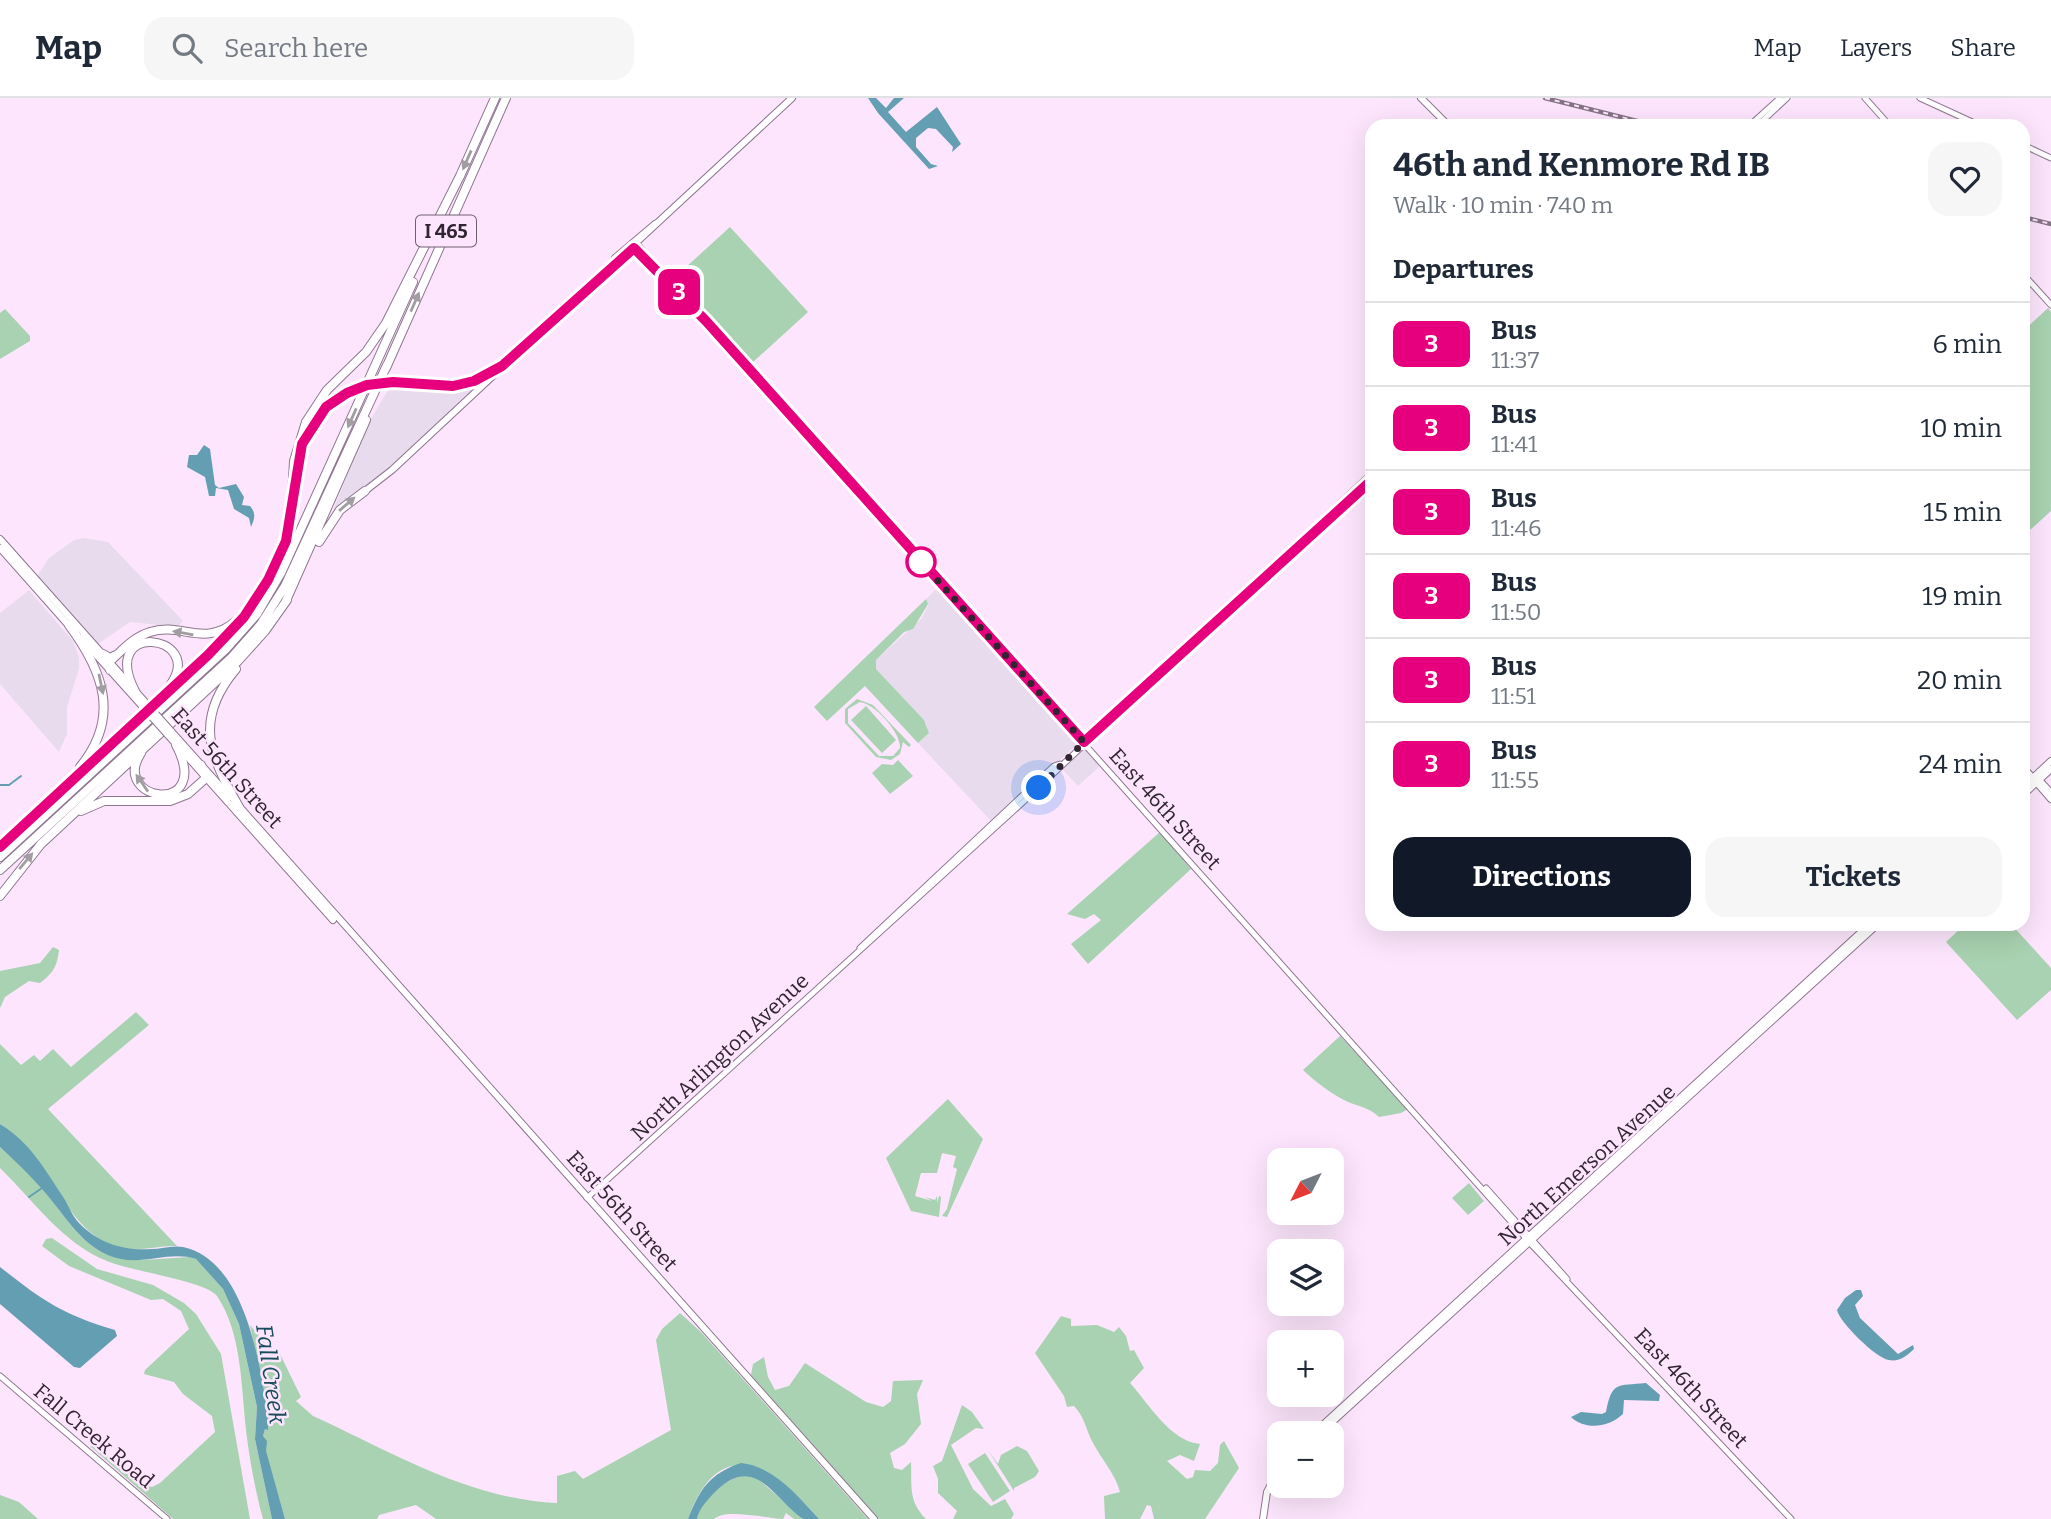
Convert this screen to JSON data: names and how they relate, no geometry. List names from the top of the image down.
{
  "streets": {
    "highway": ["I 465"],
    "main road": [
      "East 56th Street",
      "East 46th Street",
      "North Arlington Avenue",
      "North Emerson Avenue",
      "Fall Creek Road"
    ]
  },
  "crossings": [
    ["East 56th Street", "North Arlington Avenue"],
    ["East 46th Street", "North Arlington Avenue"],
    ["East 46th Street", "North Emerson Avenue"]
  ],
  "water": ["Fall Creek"],
  "lines": ["bus line 3"],
  "north": "bottom left",
  "page": {
    "header": "Map",
    "search": "Search here",
    "nav": ["Map", "Layers", "Share"],
    "on_map": "3",
    "heading": [
      ["46th and Kenmore Rd IB", "Walk · 10 min · 740 m"],
      "Departures"
    ],
    "list": [
      {
        "mark": "3",
        "name": "Bus",
        "note": "11:37",
        "value": "6 min"
      },
      {
        "mark": "3",
        "name": "Bus",
        "note": "11:41",
        "value": "10 min"
      },
      {
        "mark": "3",
        "name": "Bus",
        "note": "11:46",
        "value": "15 min"
      },
      {
        "mark": "3",
        "name": "Bus",
        "note": "11:50",
        "value": "19 min"
      },
      {
        "mark": "3",
        "name": "Bus",
        "note": "11:51",
        "value": "20 min"
      },
      {
        "mark": "3",
        "name": "Bus",
        "note": "11:55",
        "value": "24 min"
      }
    ],
    "buttons": ["Directions", "Tickets"],
    "map_buttons": ["+", "−"]
  }
}
